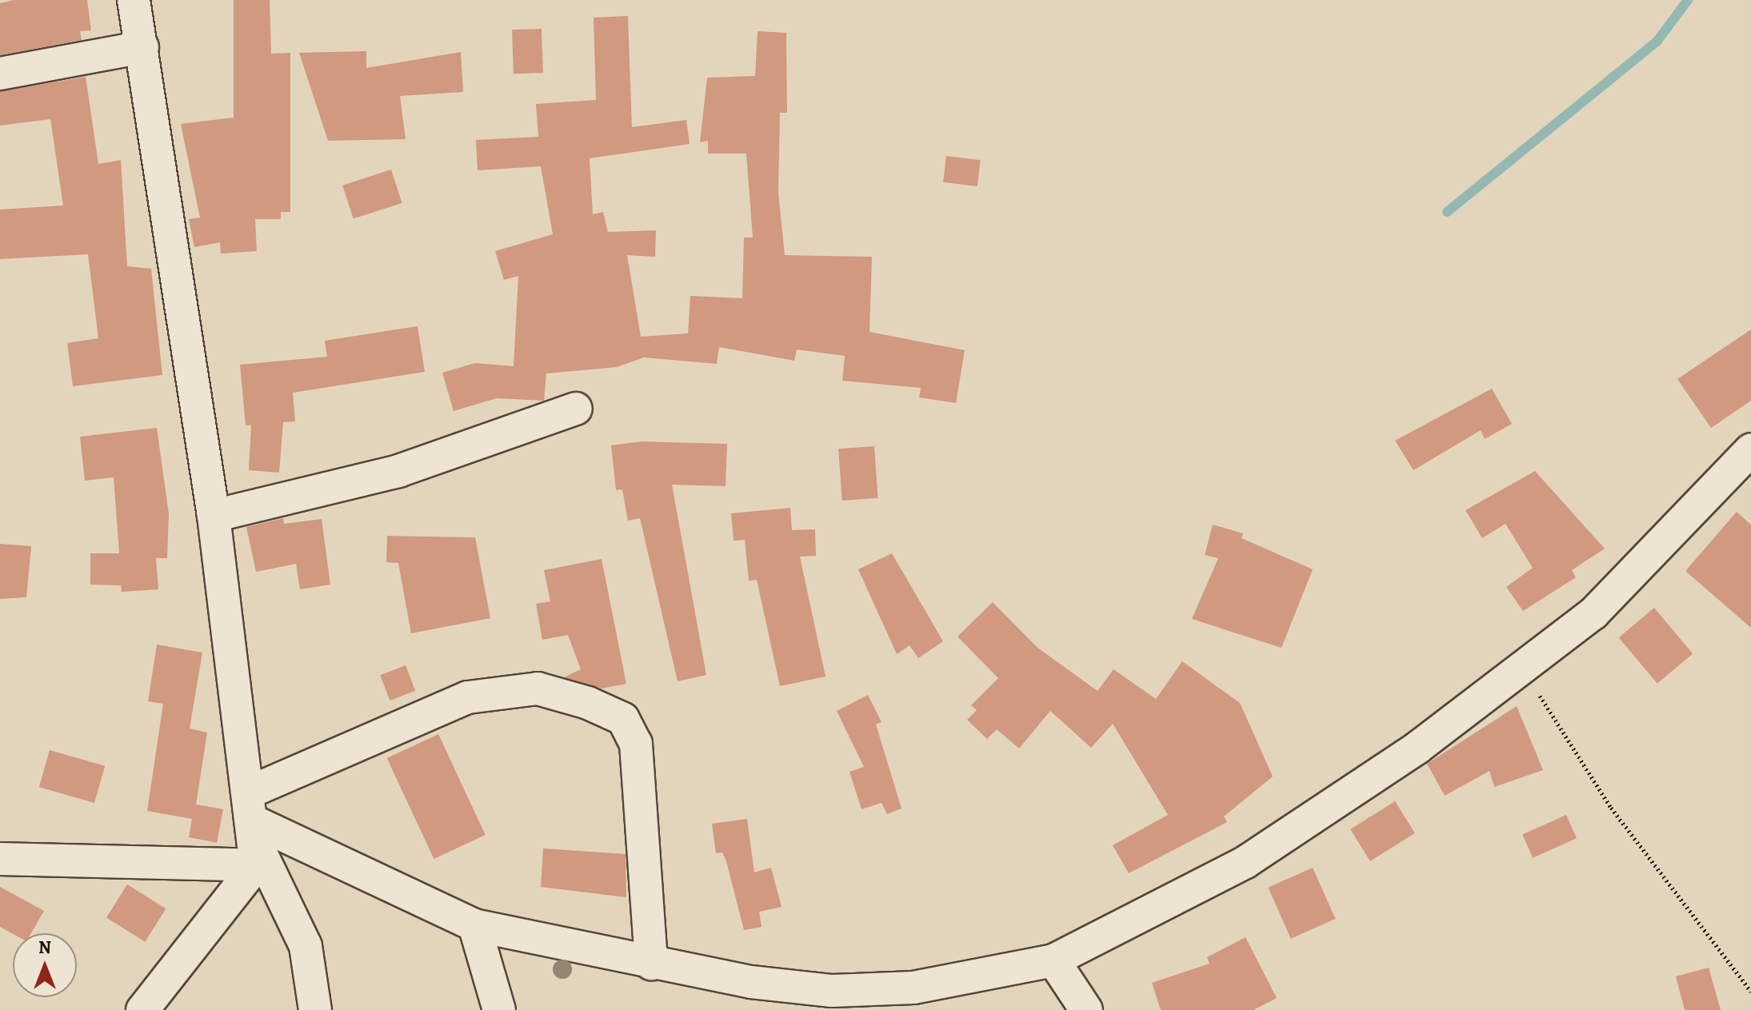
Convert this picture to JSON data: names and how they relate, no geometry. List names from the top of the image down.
{
  "north": "top"
}
